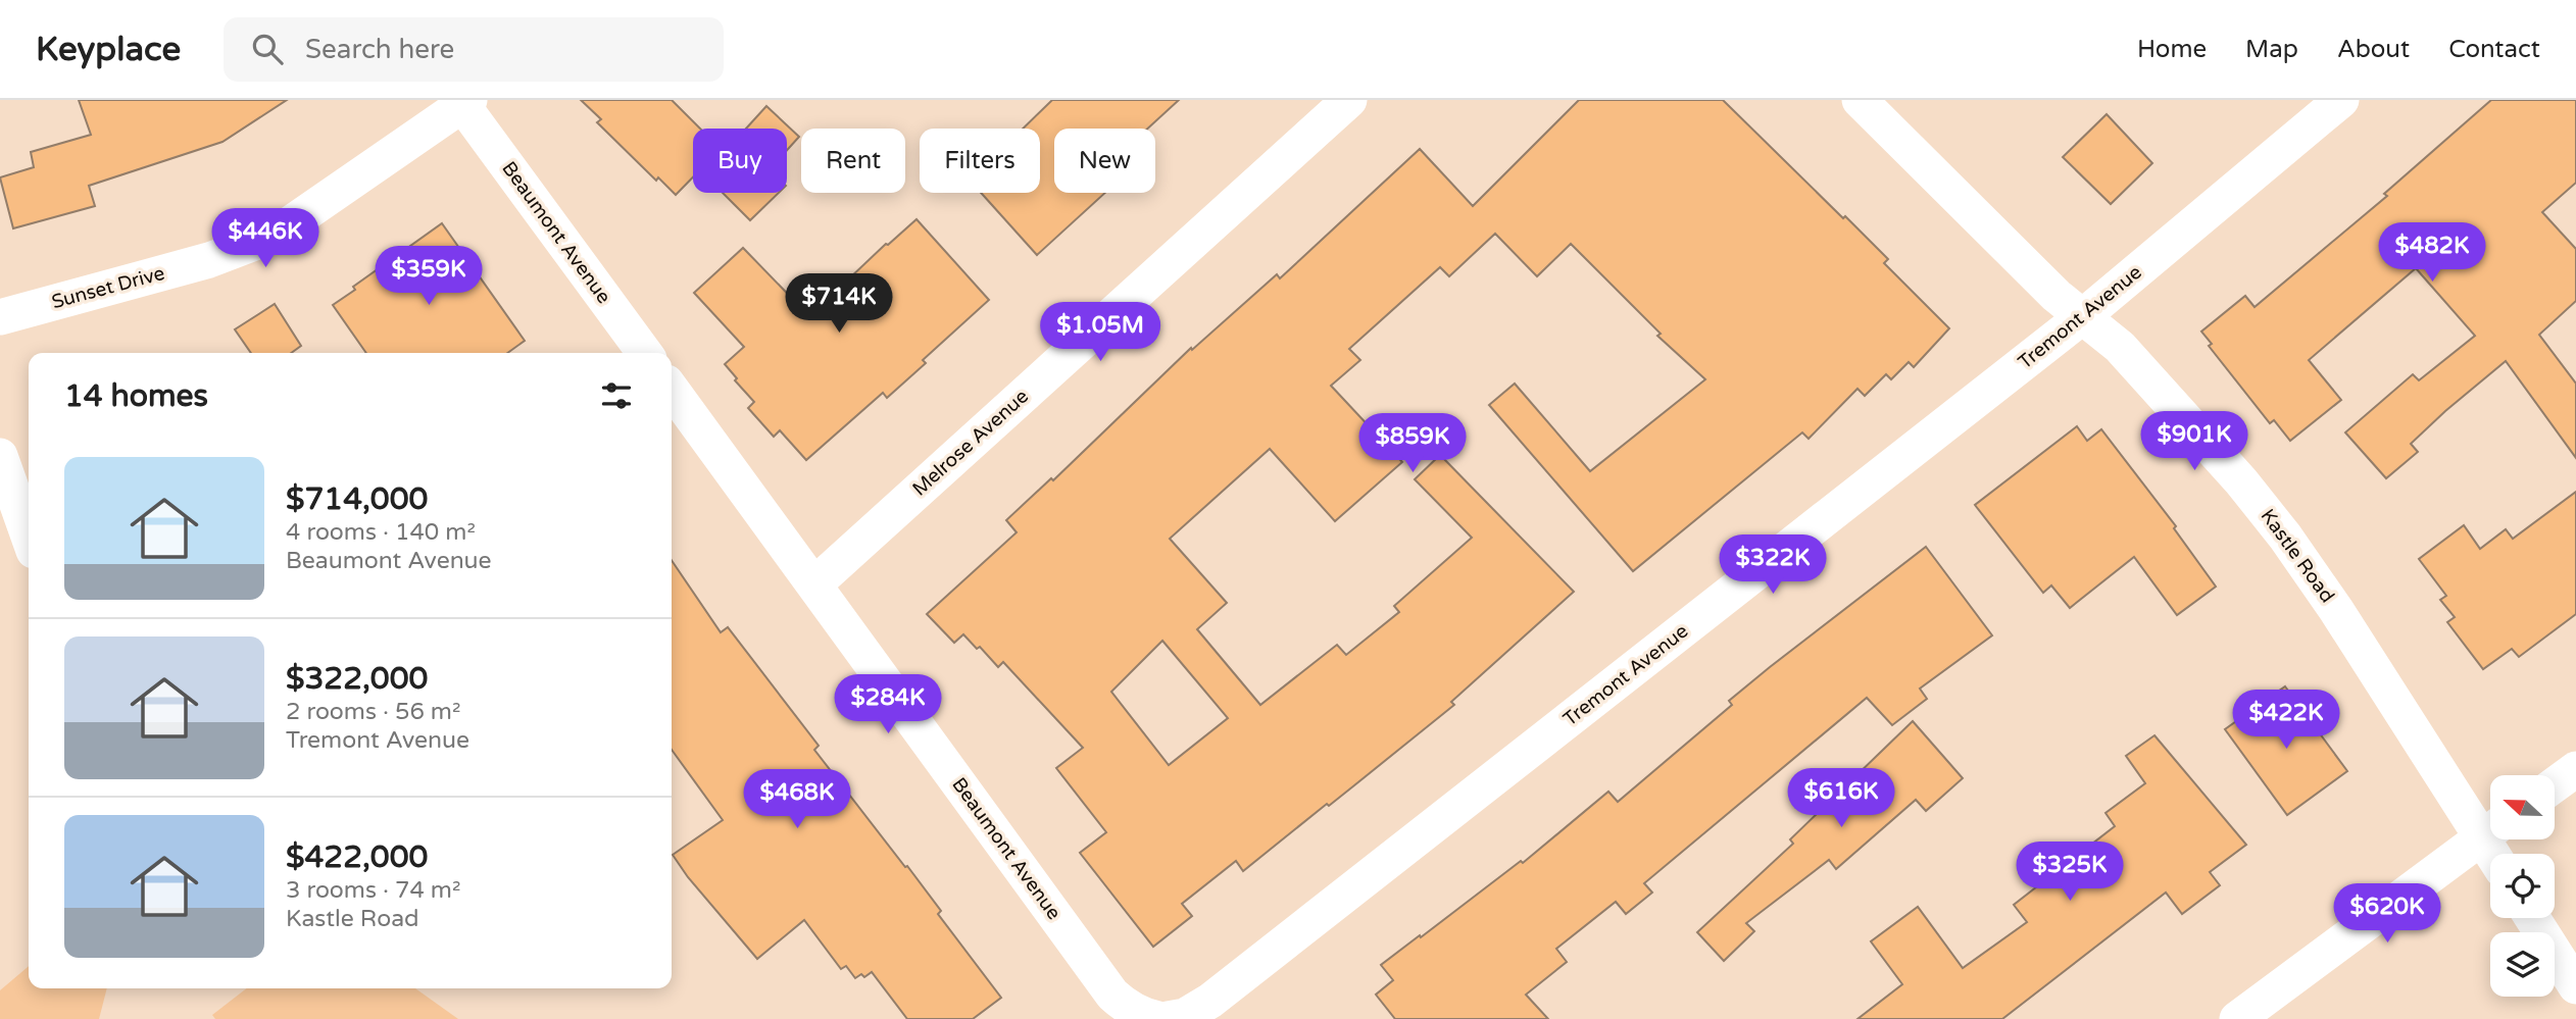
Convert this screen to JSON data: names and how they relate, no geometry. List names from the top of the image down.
{
  "streets": {
    "street": [
      "Beaumont Avenue",
      "Sunset Drive",
      "Tremont Avenue",
      "Melrose Avenue",
      "Kastle Road"
    ]
  },
  "crossings": [
    ["Beaumont Avenue", "Sunset Drive"],
    ["Beaumont Avenue", "Melrose Avenue"],
    ["Tremont Avenue", "Kastle Road"]
  ],
  "north": "left",
  "page": {
    "header": "Keyplace",
    "search": "Search here",
    "nav": [
      "Home",
      "Map",
      "About",
      "Contact"
    ],
    "chip": [
      "Buy",
      "Rent",
      "Filters",
      "New"
    ],
    "price": [
      "$446K",
      "$482K",
      "$359K",
      "$714K",
      "$1.05M",
      "$901K",
      "$859K",
      "$322K",
      "$284K",
      "$422K",
      "$616K",
      "$468K",
      "$325K",
      "$620K"
    ],
    "heading": "14 homes",
    "list": [
      {
        "name": "$714,000",
        "note": "4 rooms · 140 m² · Beaumont Avenue"
      },
      {
        "name": "$322,000",
        "note": "2 rooms · 56 m² · Tremont Avenue"
      },
      {
        "name": "$422,000",
        "note": "3 rooms · 74 m² · Kastle Road"
      }
    ]
  }
}
